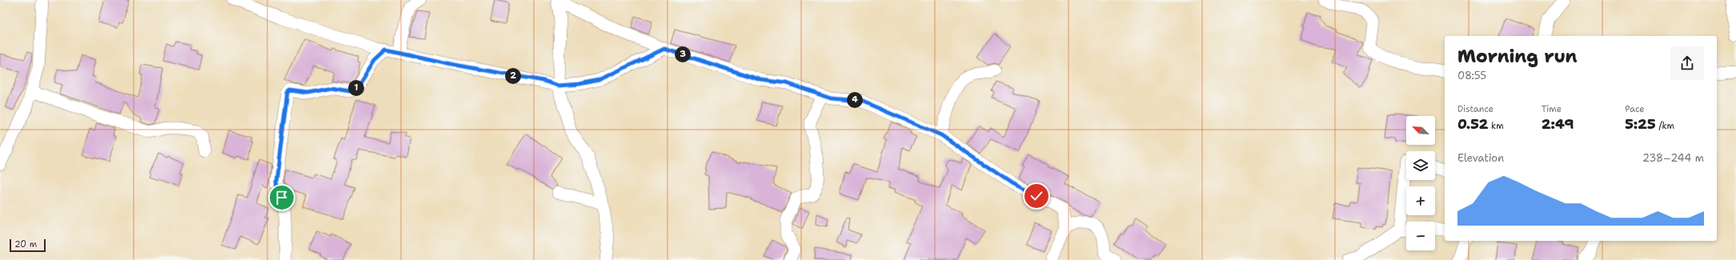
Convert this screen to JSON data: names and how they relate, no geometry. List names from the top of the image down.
{
  "scale_bar": "20 m",
  "north": "top left",
  "page": {
    "heading": ["Morning run", "08:55"],
    "pins": [
      "3",
      "2",
      "1",
      "4"
    ],
    "stats": [
      ["Distance", "0.52 km"],
      ["Time", "2:49"],
      ["Pace", "5:25 /km"]
    ],
    "map_buttons": ["+", "−"],
    "chart": ["Elevation", "238–244 m"],
    "scale": "20 m"
  }
}
